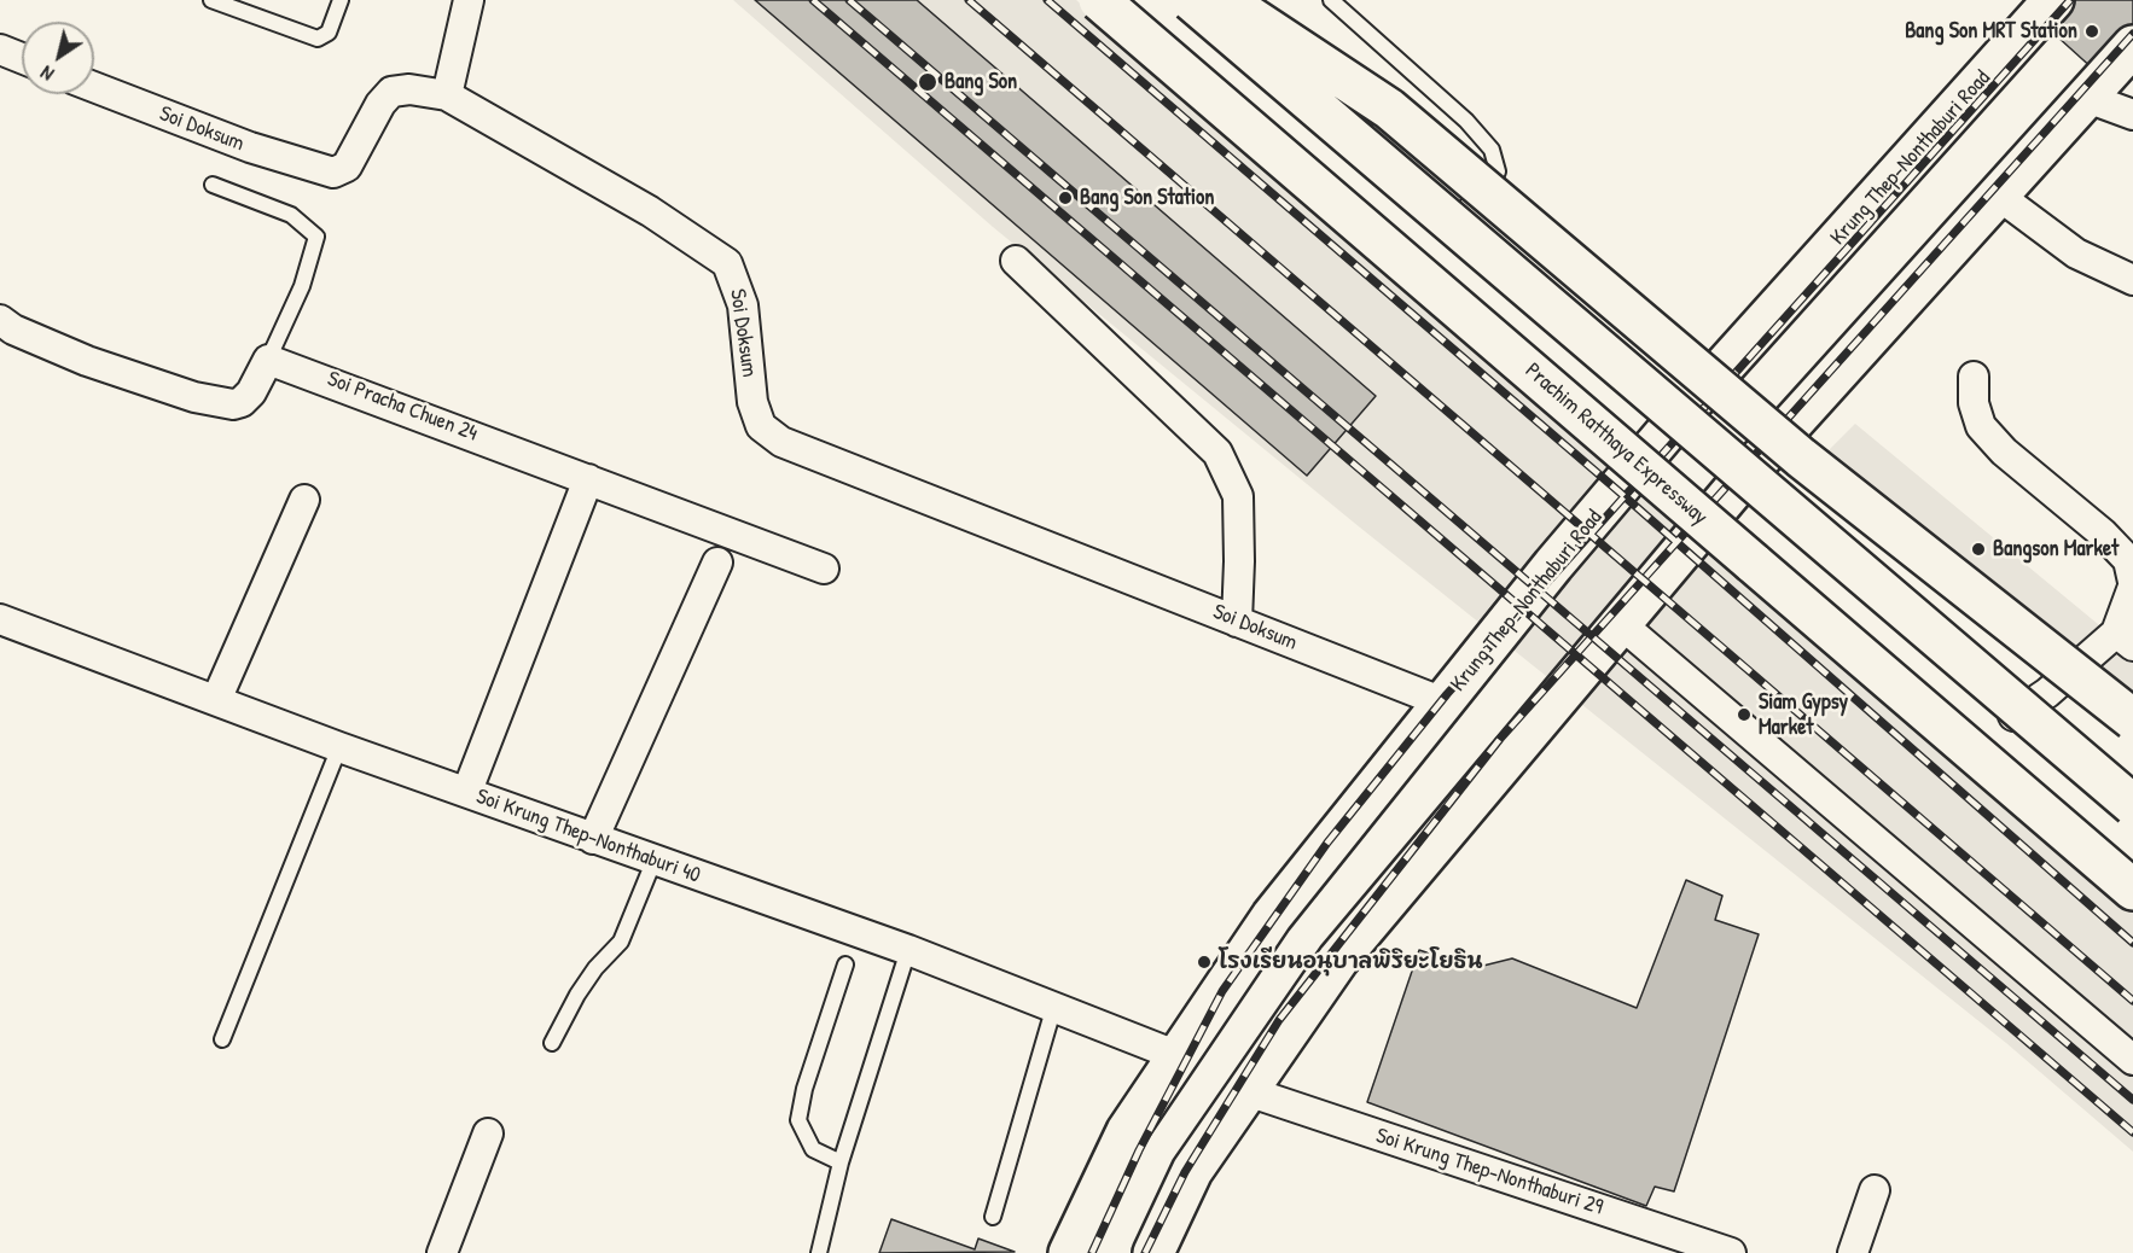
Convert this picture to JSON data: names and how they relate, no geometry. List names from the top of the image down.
{
  "streets": {
    "main road": ["Krung Thep-Nonthaburi Road", "Prachim Ratthaya Expressway"],
    "street": [
      "Soi Doksum",
      "Soi Pracha Chuen 24",
      "Soi Krung Thep-Nonthaburi 40",
      "Soi Krung Thep-Nonthaburi 29"
    ]
  },
  "crossings": [
    ["Soi Doksum", "Krung Thep-Nonthaburi Road"],
    ["Krung Thep-Nonthaburi Road", "Soi Krung Thep-Nonthaburi 40"]
  ],
  "places": [
    "Bang Son MRT Station",
    "Bang Son",
    "Bang Son Station",
    "Bangson Market",
    "Siam Gypsy Market",
    "โรงเรียนอนุบาลพิริยะโยธิน"
  ],
  "north": "bottom left"
}
